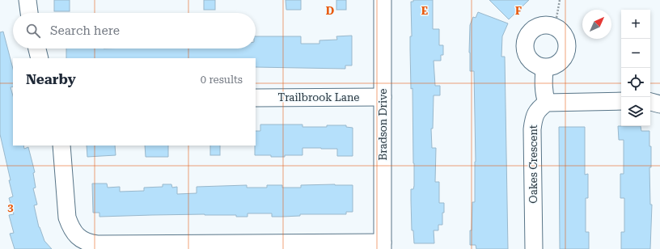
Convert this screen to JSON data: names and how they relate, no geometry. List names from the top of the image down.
{
  "streets": {
    "street": ["Trailbrook Lane", "Bradson Drive", "Oakes Crescent"]
  },
  "crossings": [
    ["Trailbrook Lane", "Bradson Drive"]
  ],
  "north": "top right",
  "page": {
    "map_buttons": ["+", "−"],
    "search": "Search here",
    "heading": ["Nearby", "0 results"]
  },
  "grid": {
    "columns": ["D", "E", "F"],
    "rows": ["3"]
  }
}
